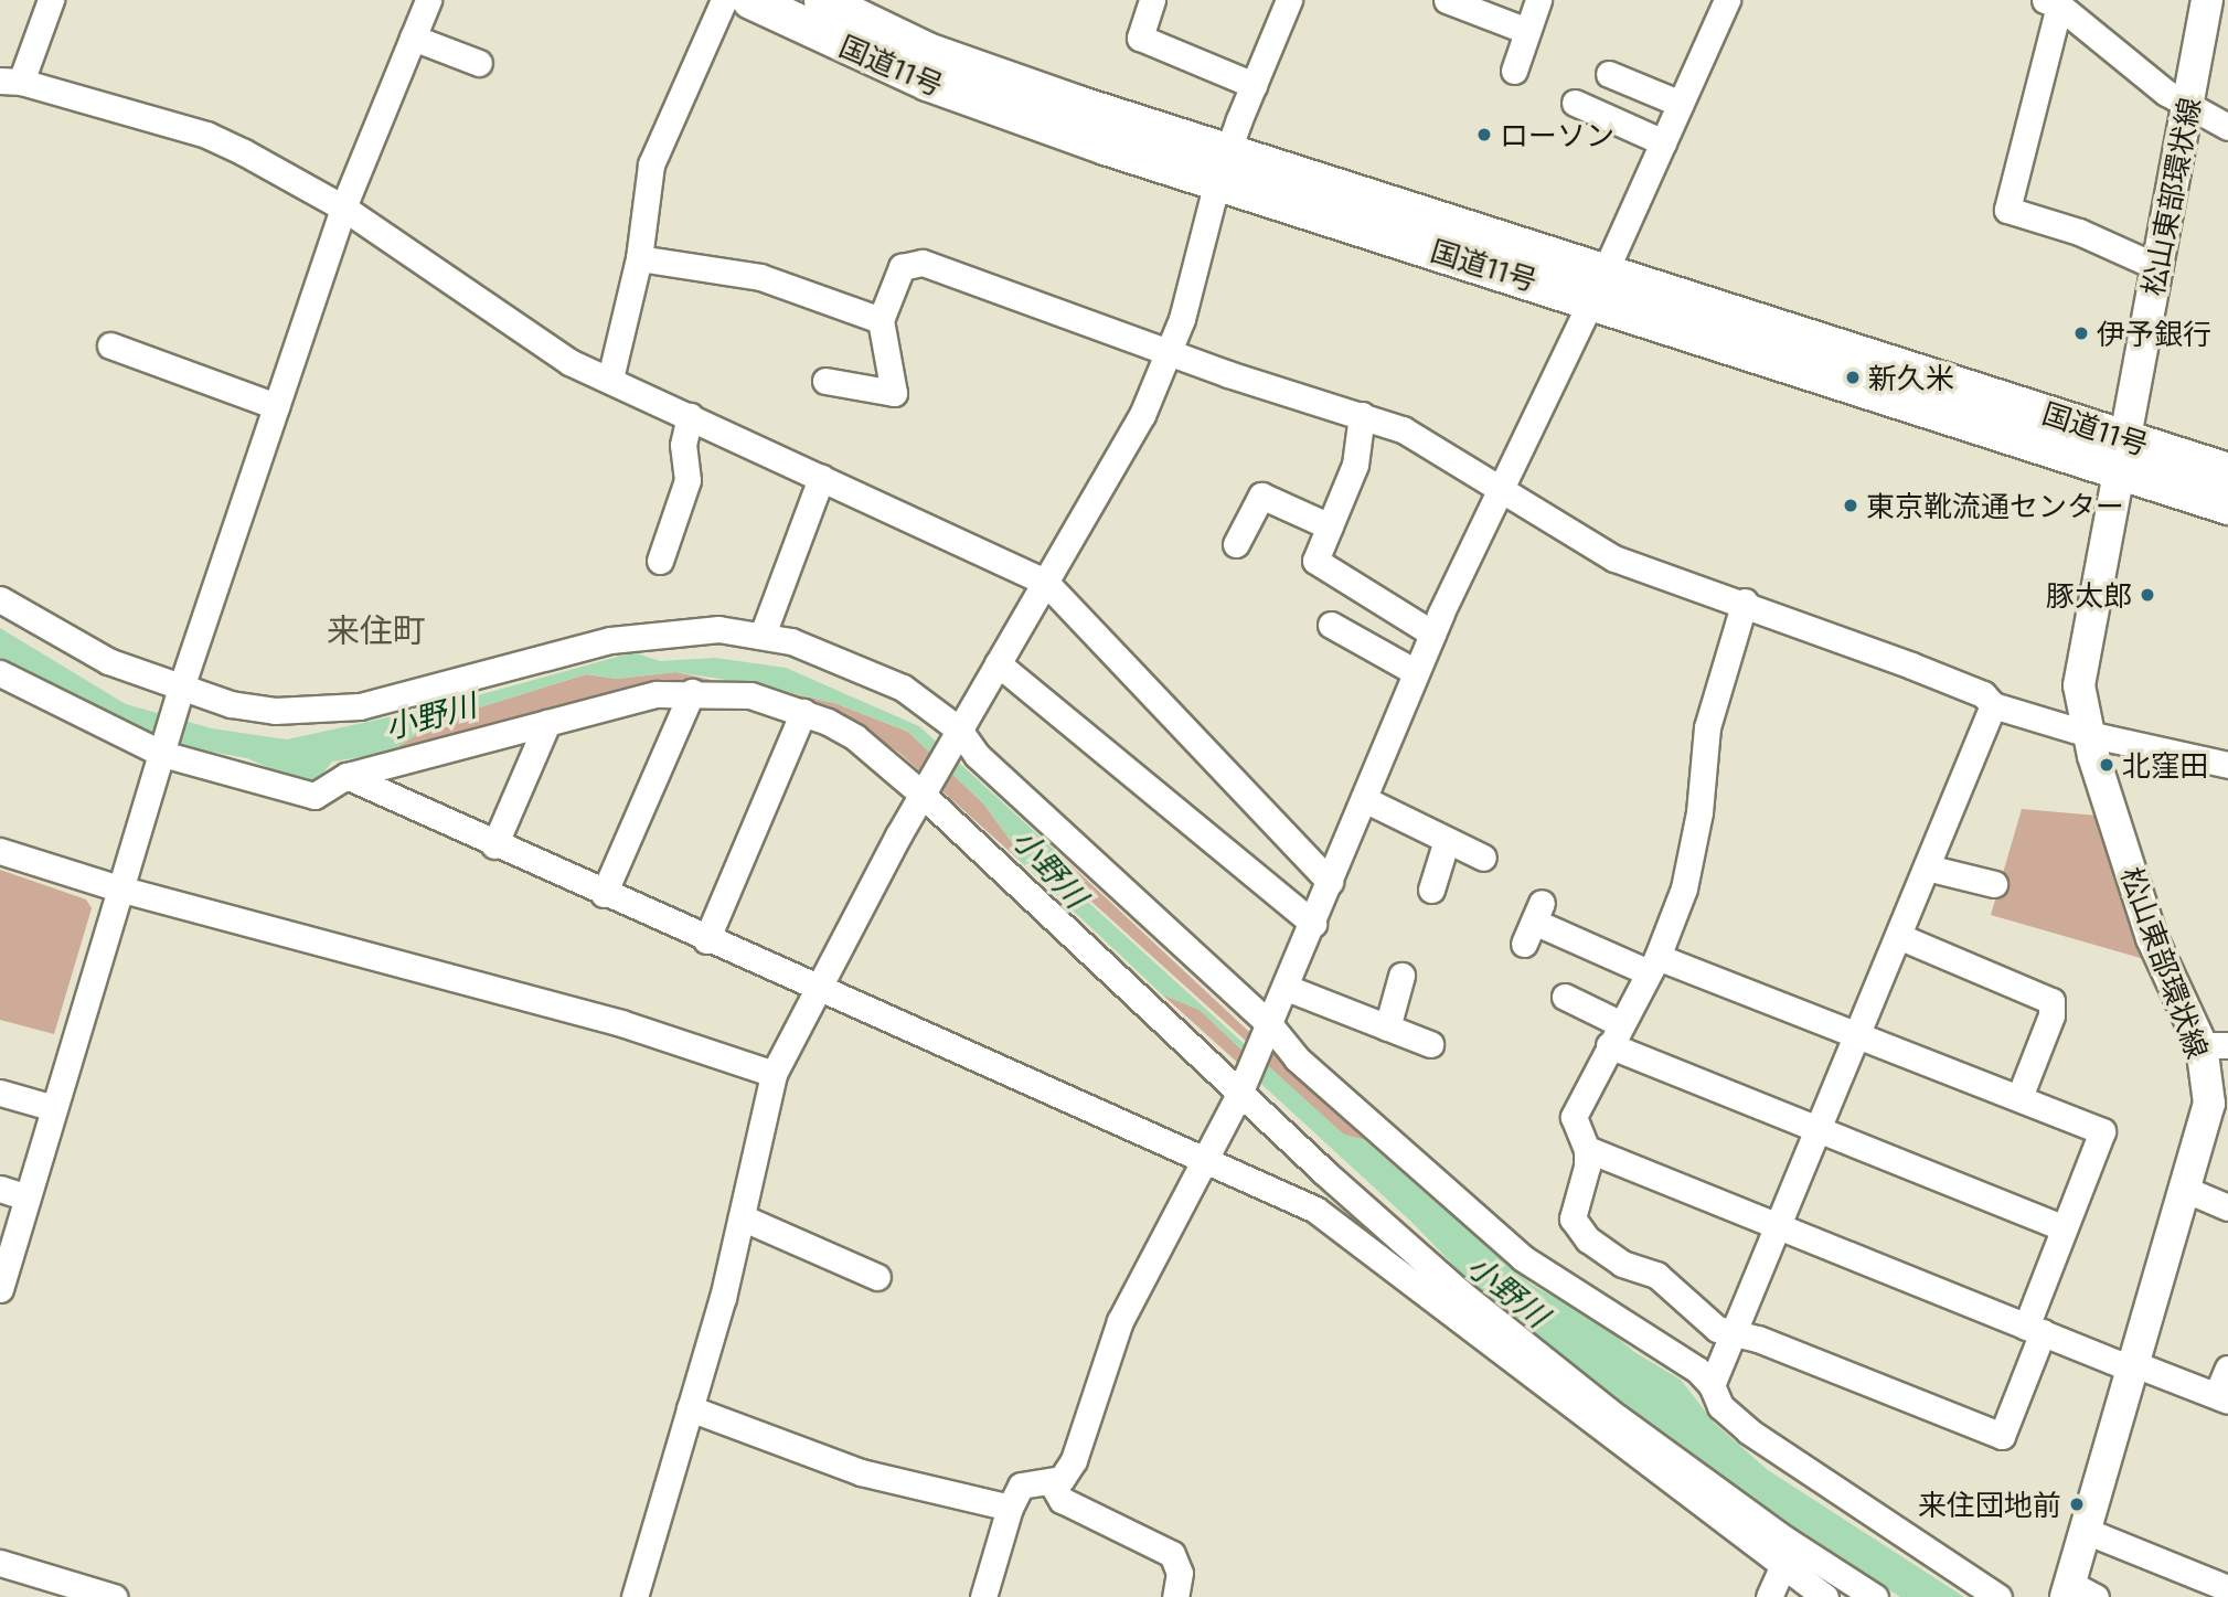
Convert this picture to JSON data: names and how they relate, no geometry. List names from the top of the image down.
{
  "streets": {
    "highway": ["国道11号"],
    "main road": ["松山東部環状線"]
  },
  "crossings": [
    ["国道11号", "松山東部環状線"]
  ],
  "districts": ["来住町"],
  "water": ["小野川"],
  "places": [
    "ローソン",
    "伊予銀行",
    "新久米",
    "東京靴流通センター",
    "豚太郎",
    "北窪田",
    "来住団地前"
  ]
}
